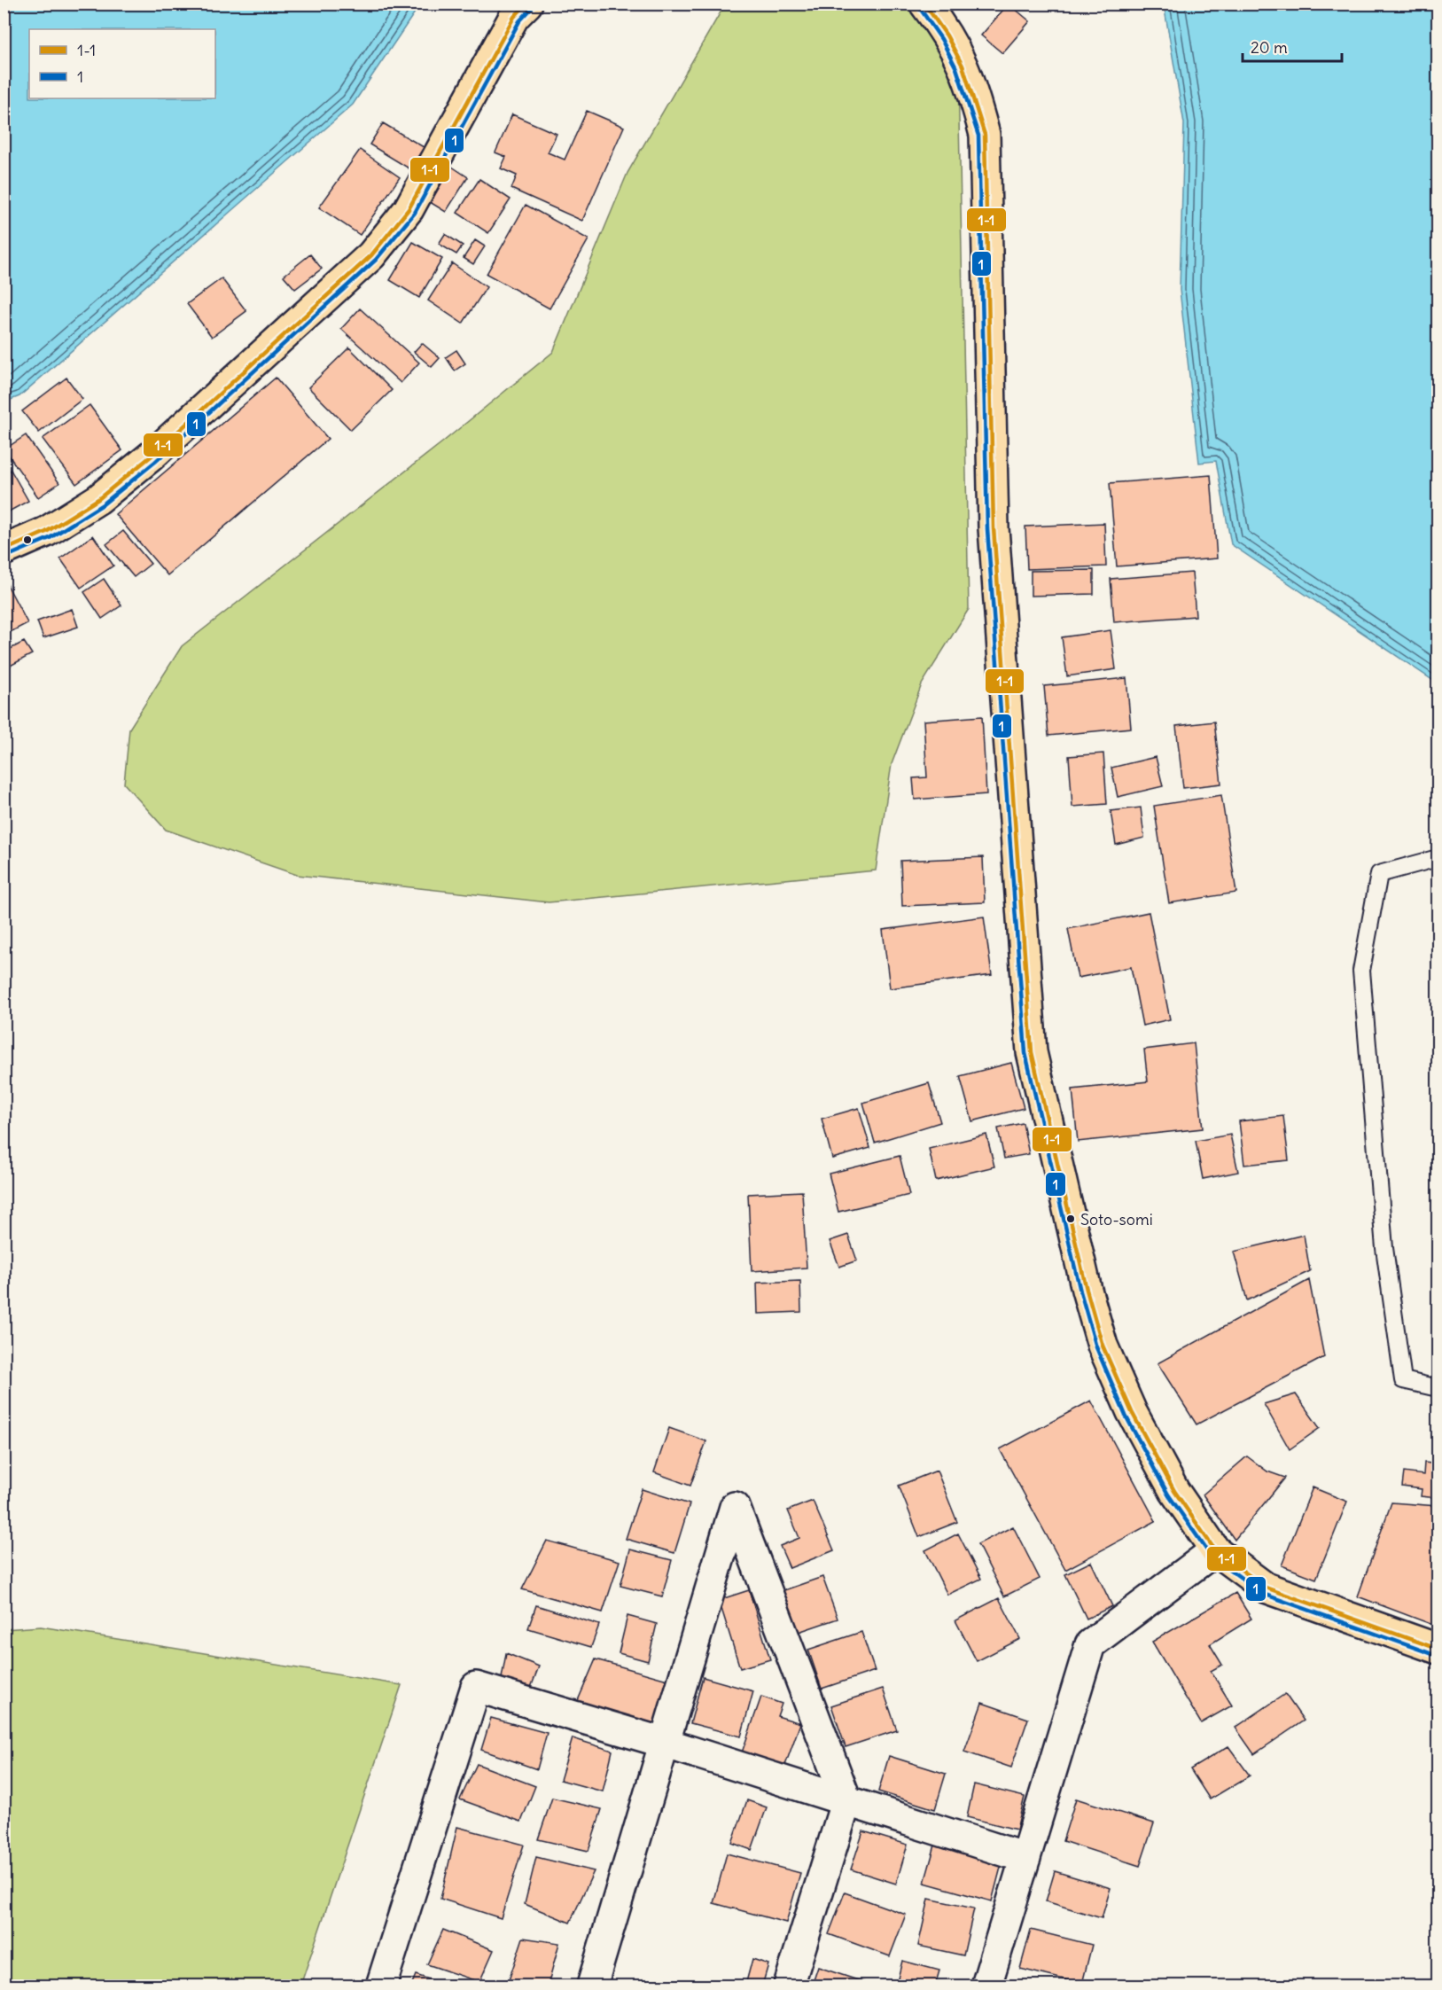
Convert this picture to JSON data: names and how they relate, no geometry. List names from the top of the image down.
{
  "places": ["Soto-somi"],
  "lines": ["transit line 1-1", "transit line 1"],
  "legend": ["1-1", "1"],
  "scale_bar": "20 m"
}
